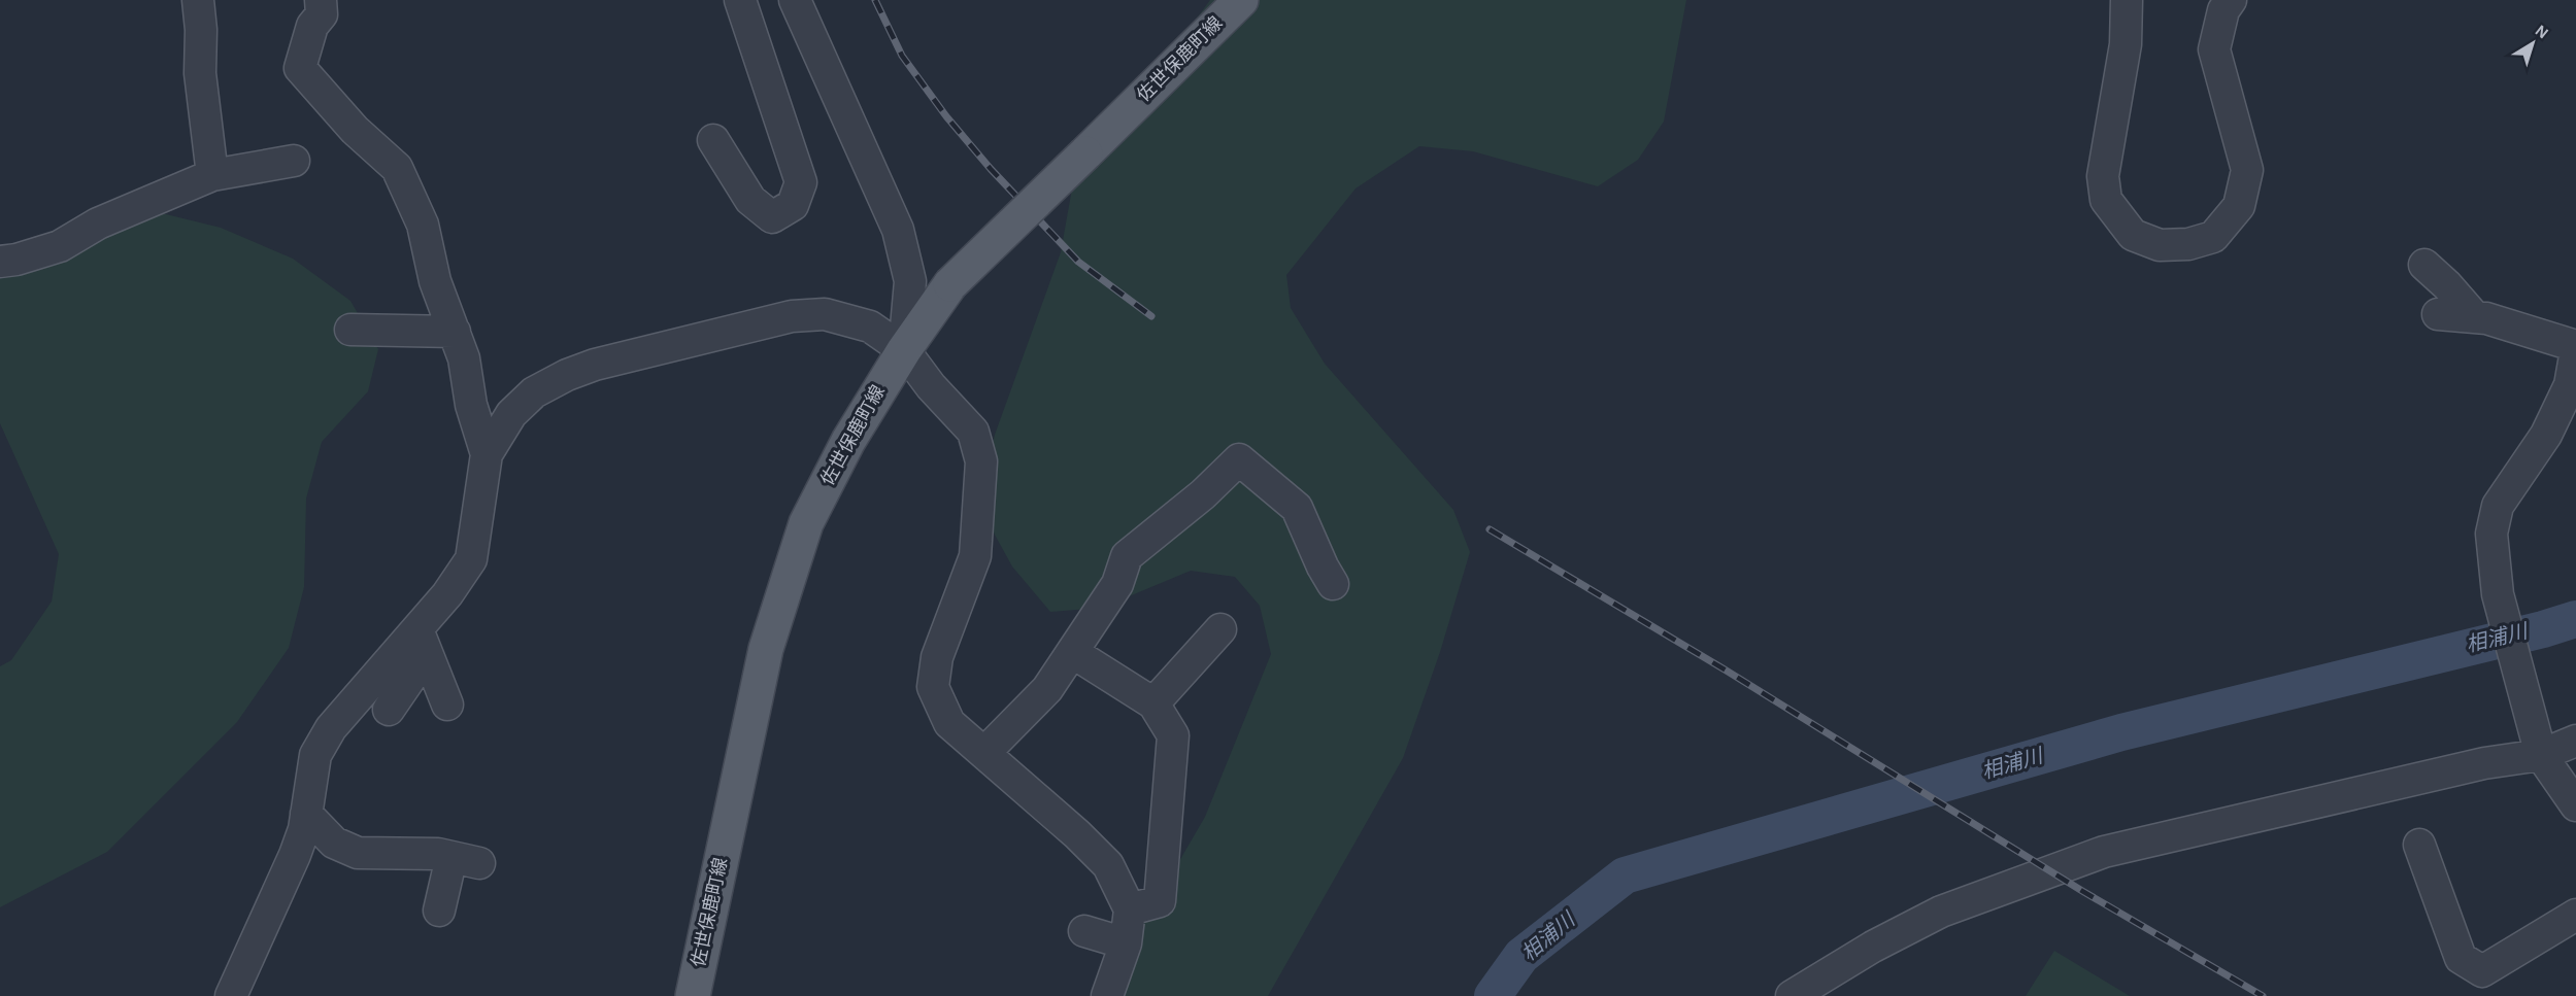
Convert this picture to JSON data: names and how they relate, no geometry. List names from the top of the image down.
{
  "streets": {
    "main road": ["佐世保鹿町線"]
  },
  "water": ["相浦川"],
  "north": "top right"
}
